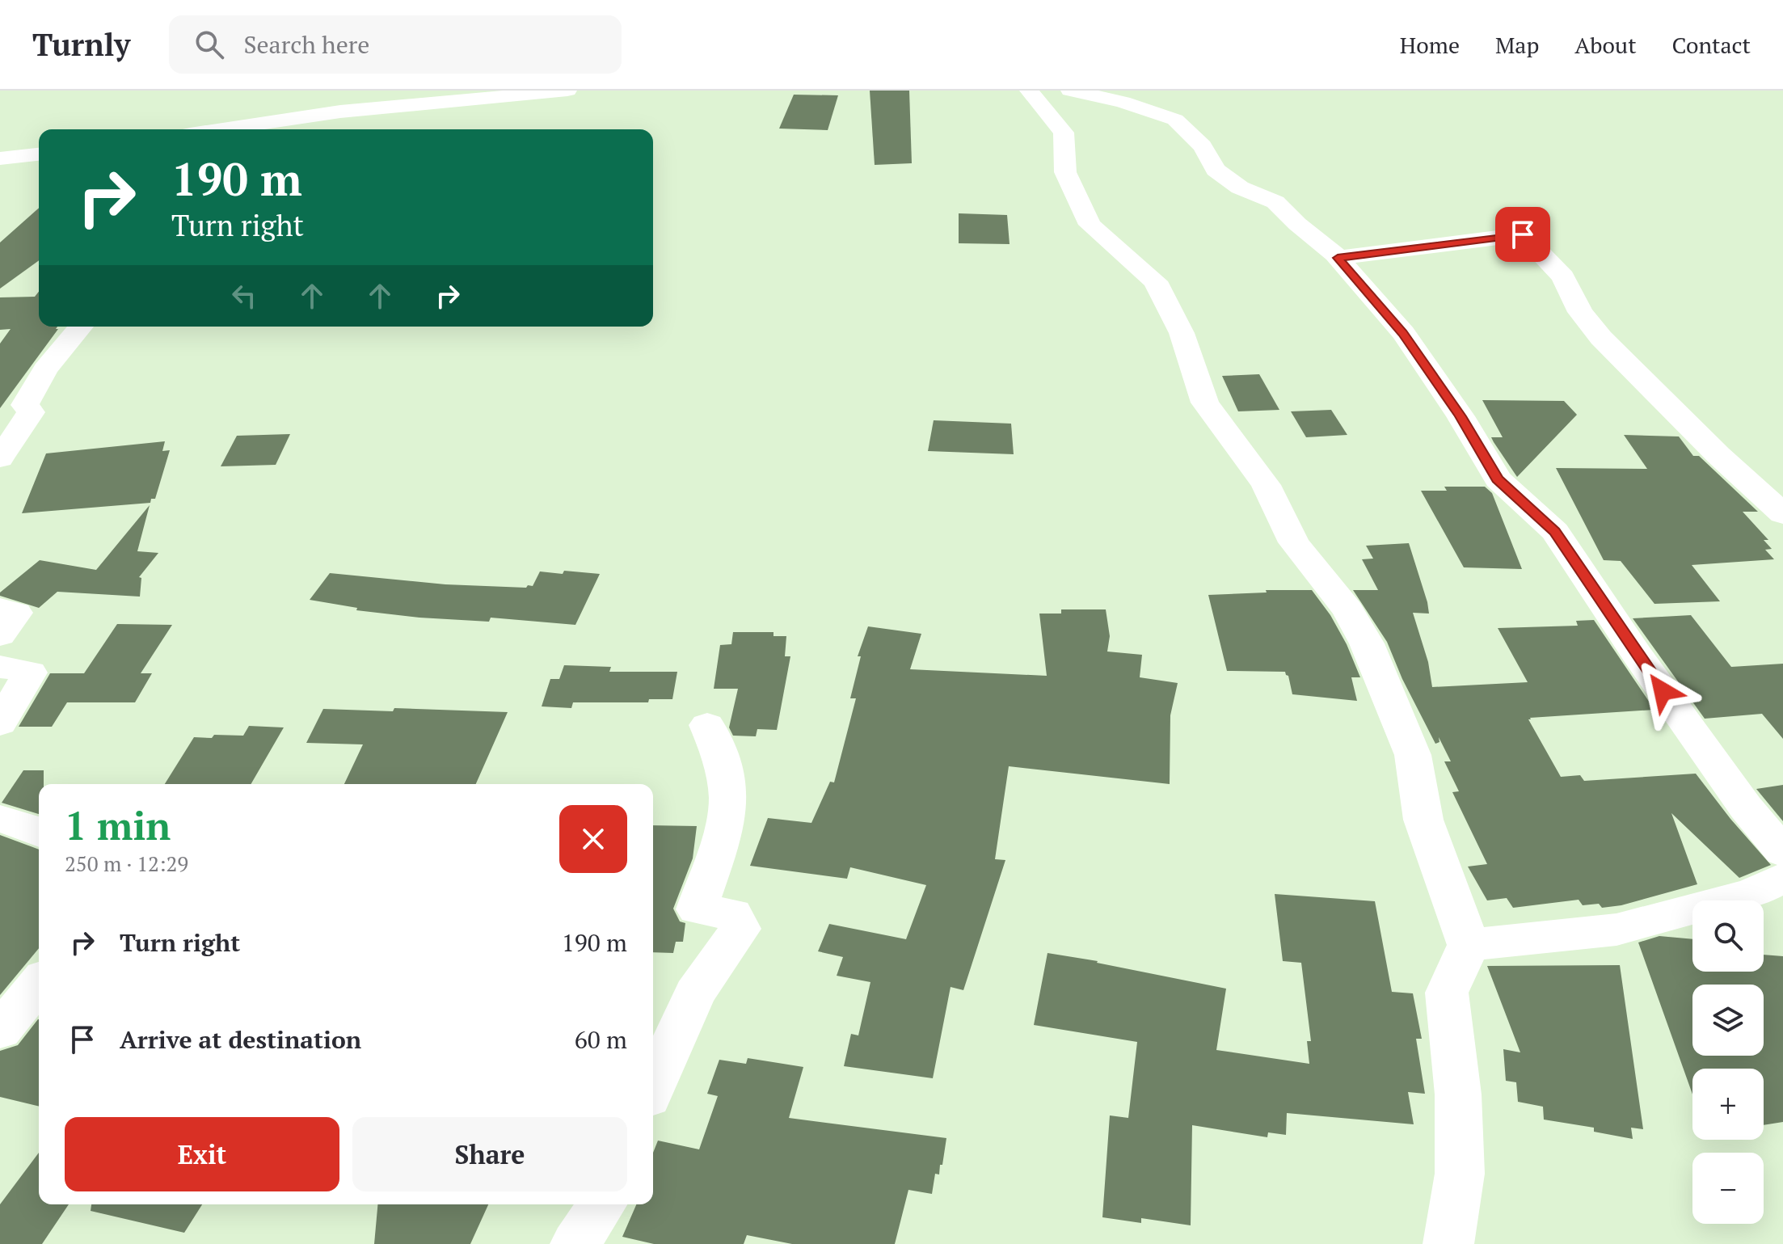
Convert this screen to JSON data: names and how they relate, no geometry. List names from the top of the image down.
{
  "page": {
    "header": "Turnly",
    "search": "Search here",
    "nav": [
      "Home",
      "Map",
      "About",
      "Contact"
    ],
    "turn": ["190 m", "Turn right"],
    "heading": ["1 min", "250 m · 12:29"],
    "list": [
      {
        "name": "Turn right",
        "value": "190 m"
      },
      {
        "name": "Arrive at destination",
        "value": "60 m"
      }
    ],
    "map_buttons": ["+", "−"],
    "buttons": ["Exit", "Share"]
  }
}
